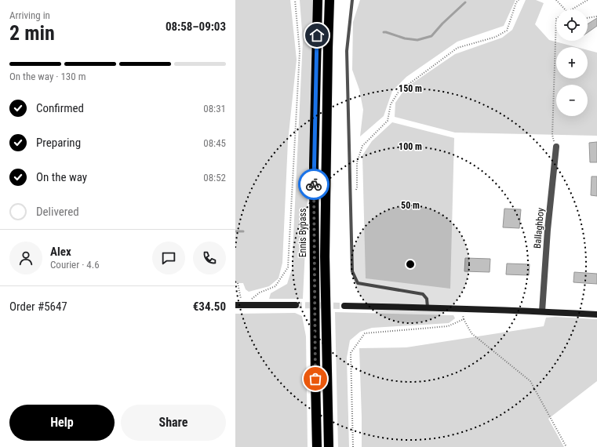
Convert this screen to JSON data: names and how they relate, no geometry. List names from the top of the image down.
{
  "streets": {
    "highway": ["Ennis Bypass"],
    "street": ["Ballaghboy"]
  },
  "page": {
    "heading": ["2 min", "Arriving in", "08:58–09:03"],
    "panel": [
      "Alex",
      "Courier · 4.6",
      "Order #5647",
      "€34.50"
    ],
    "map_buttons": ["+", "−"],
    "bar": "On the way · 130 m",
    "list": [
      ["Confirmed", "08:31"],
      ["Preparing", "08:45"],
      ["On the way", "08:52"],
      "Delivered"
    ],
    "buttons": ["Help", "Share"]
  },
  "rings": ["150 m", "100 m", "50 m"]
}
